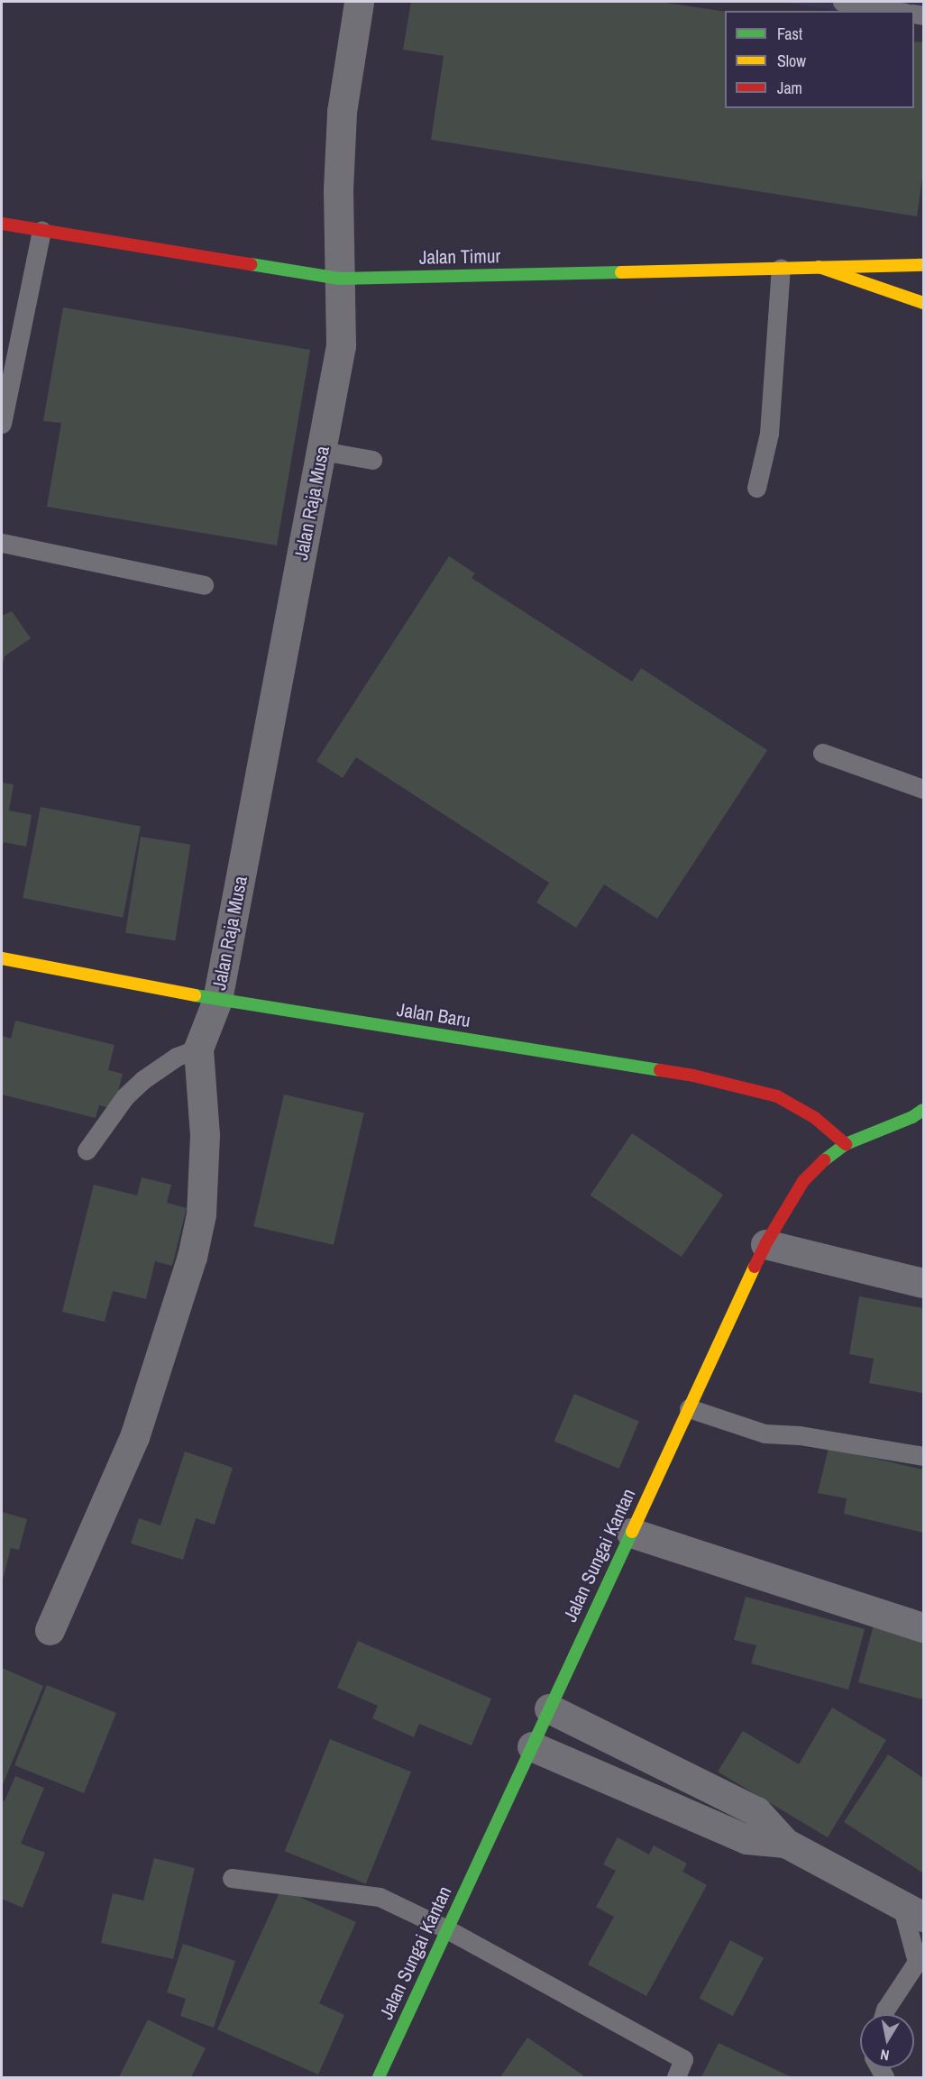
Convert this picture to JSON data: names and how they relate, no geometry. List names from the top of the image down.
{
  "streets": {
    "main road": ["Jalan Timur", "Jalan Baru", "Jalan Sungai Kantan"],
    "street": ["Jalan Raja Musa"]
  },
  "crossings": [
    ["Jalan Timur", "Jalan Raja Musa"],
    ["Jalan Raja Musa", "Jalan Baru"],
    ["Jalan Baru", "Jalan Sungai Kantan"]
  ],
  "legend": ["Fast", "Slow", "Jam"],
  "north": "bottom"
}
